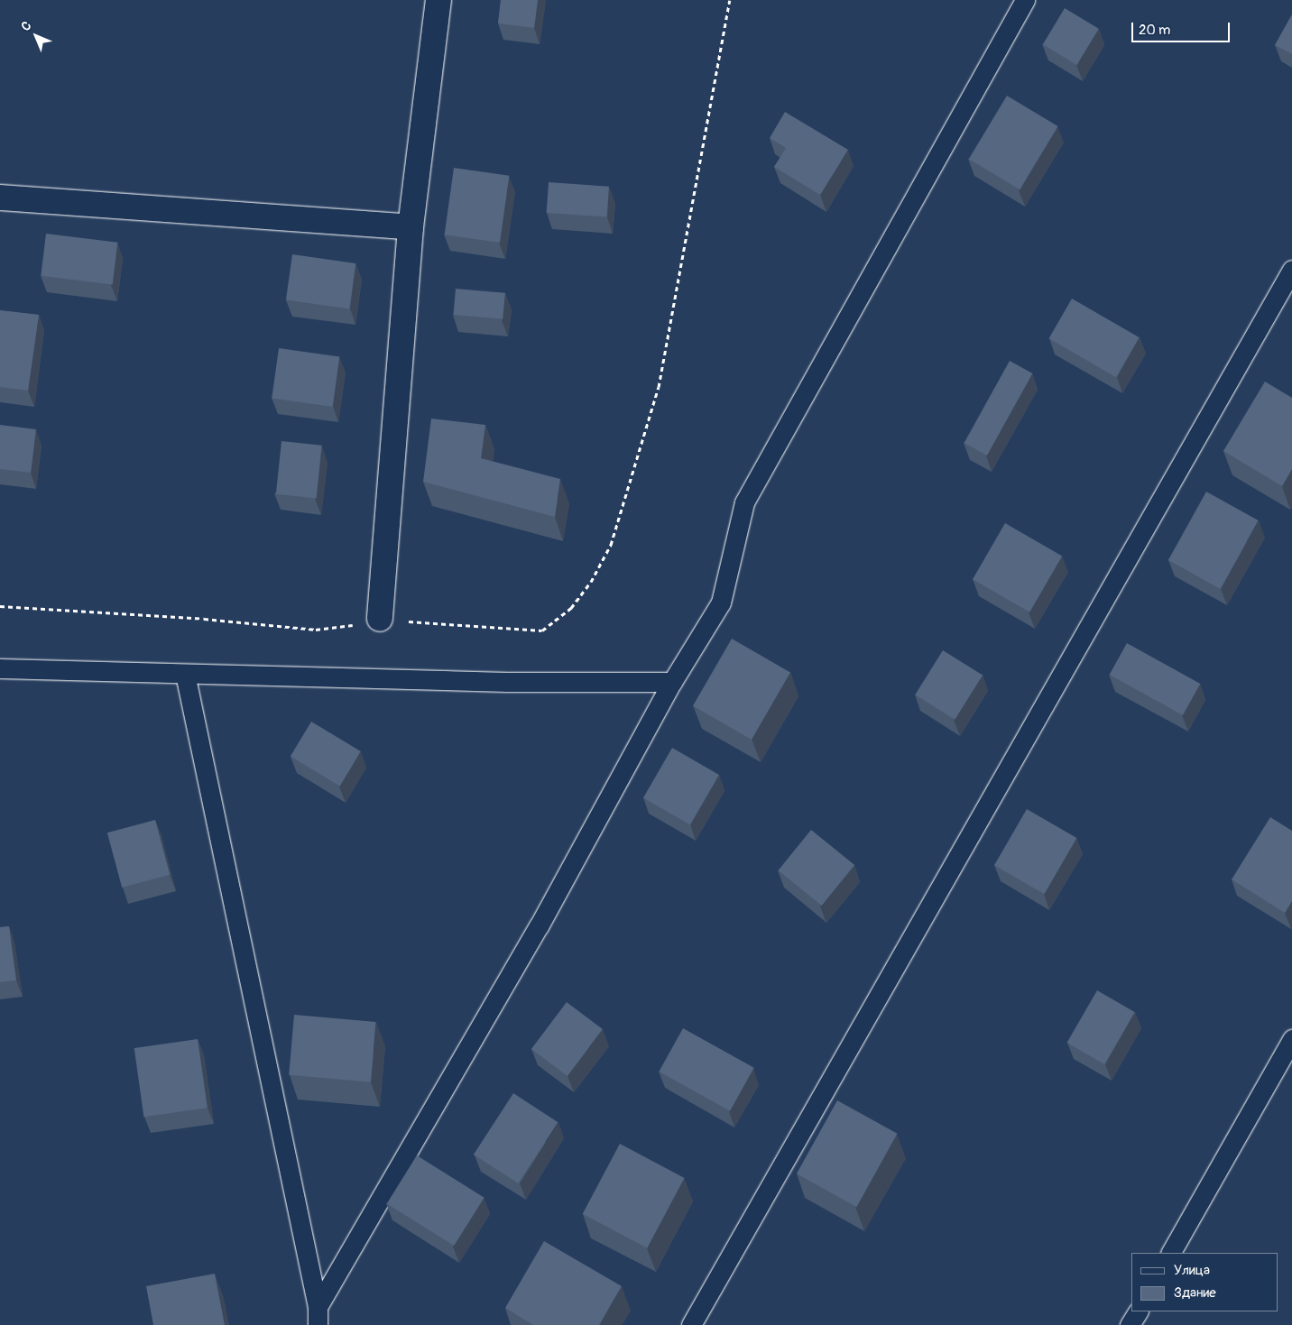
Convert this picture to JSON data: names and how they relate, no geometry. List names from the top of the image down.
{
  "legend": ["Улица", "Здание"],
  "scale_bar": "20 m",
  "north": "top left"
}
